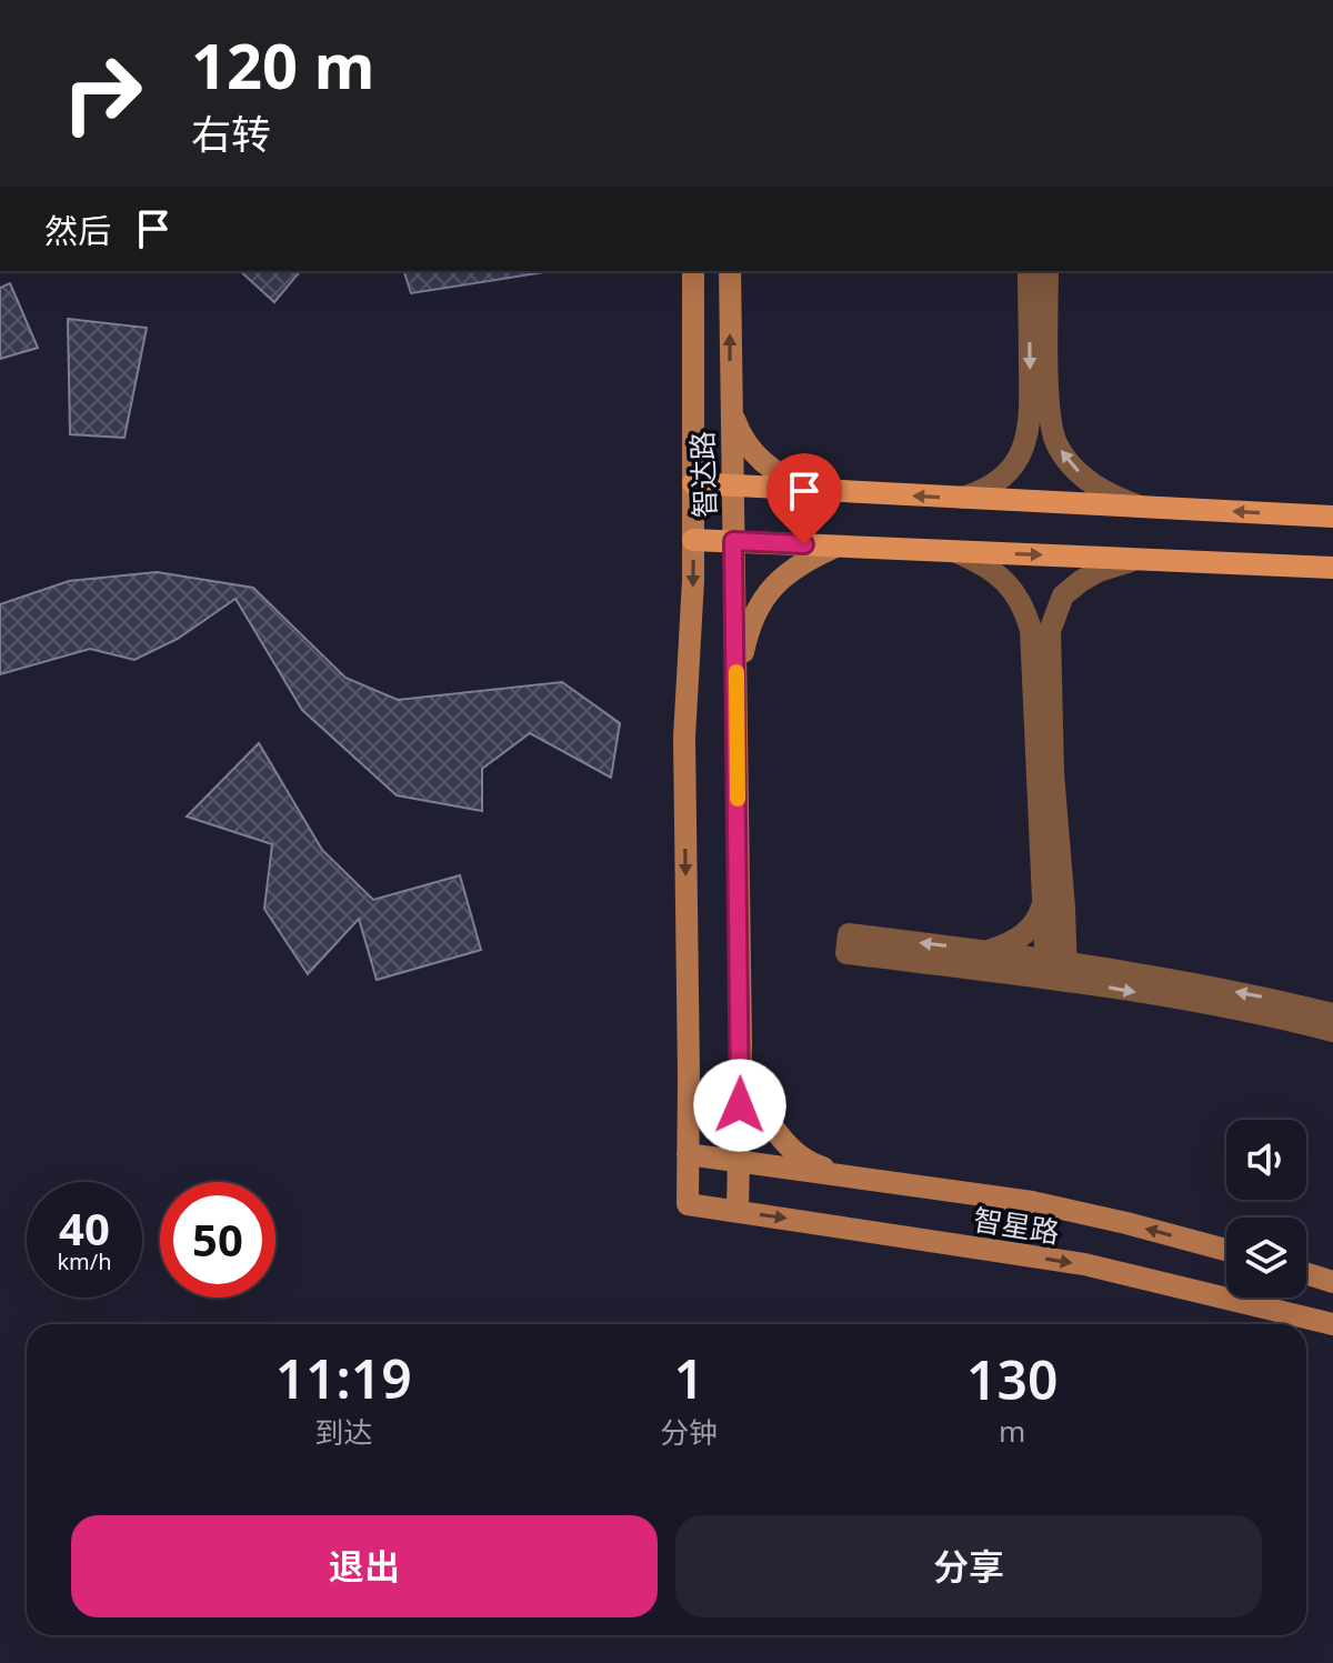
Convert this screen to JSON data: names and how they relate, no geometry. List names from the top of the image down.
{
  "streets": {
    "main road": ["智达路", "智星路"]
  },
  "crossings": [
    ["智达路", "智星路"]
  ],
  "page": {
    "turn": ["120 m", "右转"],
    "then": "然后",
    "speed": "40 km/h",
    "limit": "50",
    "eta": [
      "11:19",
      "到达",
      "1",
      "分钟",
      "130",
      "m"
    ],
    "buttons": ["退出", "分享"]
  }
}
